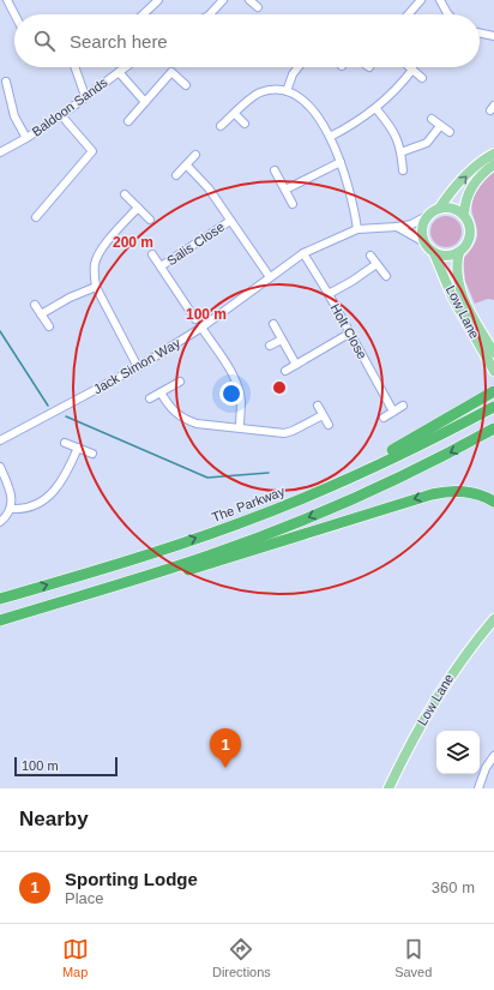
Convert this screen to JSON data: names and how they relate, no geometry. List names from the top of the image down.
{
  "streets": {
    "highway": ["The Parkway"],
    "main road": ["Low Lane"],
    "street": [
      "Baldoon Sands",
      "Salis Close",
      "Holt Close",
      "Jack Simon Way"
    ]
  },
  "crossings": [
    ["Low Lane", "Jack Simon Way"],
    ["Holt Close", "Jack Simon Way"]
  ],
  "scale_bar": "100 m",
  "page": {
    "search": "Search here",
    "pins": "1",
    "scale": "100 m",
    "heading": "Nearby",
    "list": [
      {
        "mark": "1",
        "name": "Sporting Lodge",
        "note": "Place",
        "value": "360 m"
      }
    ],
    "nav": ["Map", "Directions", "Saved"]
  },
  "rings": ["200 m", "100 m"]
}
